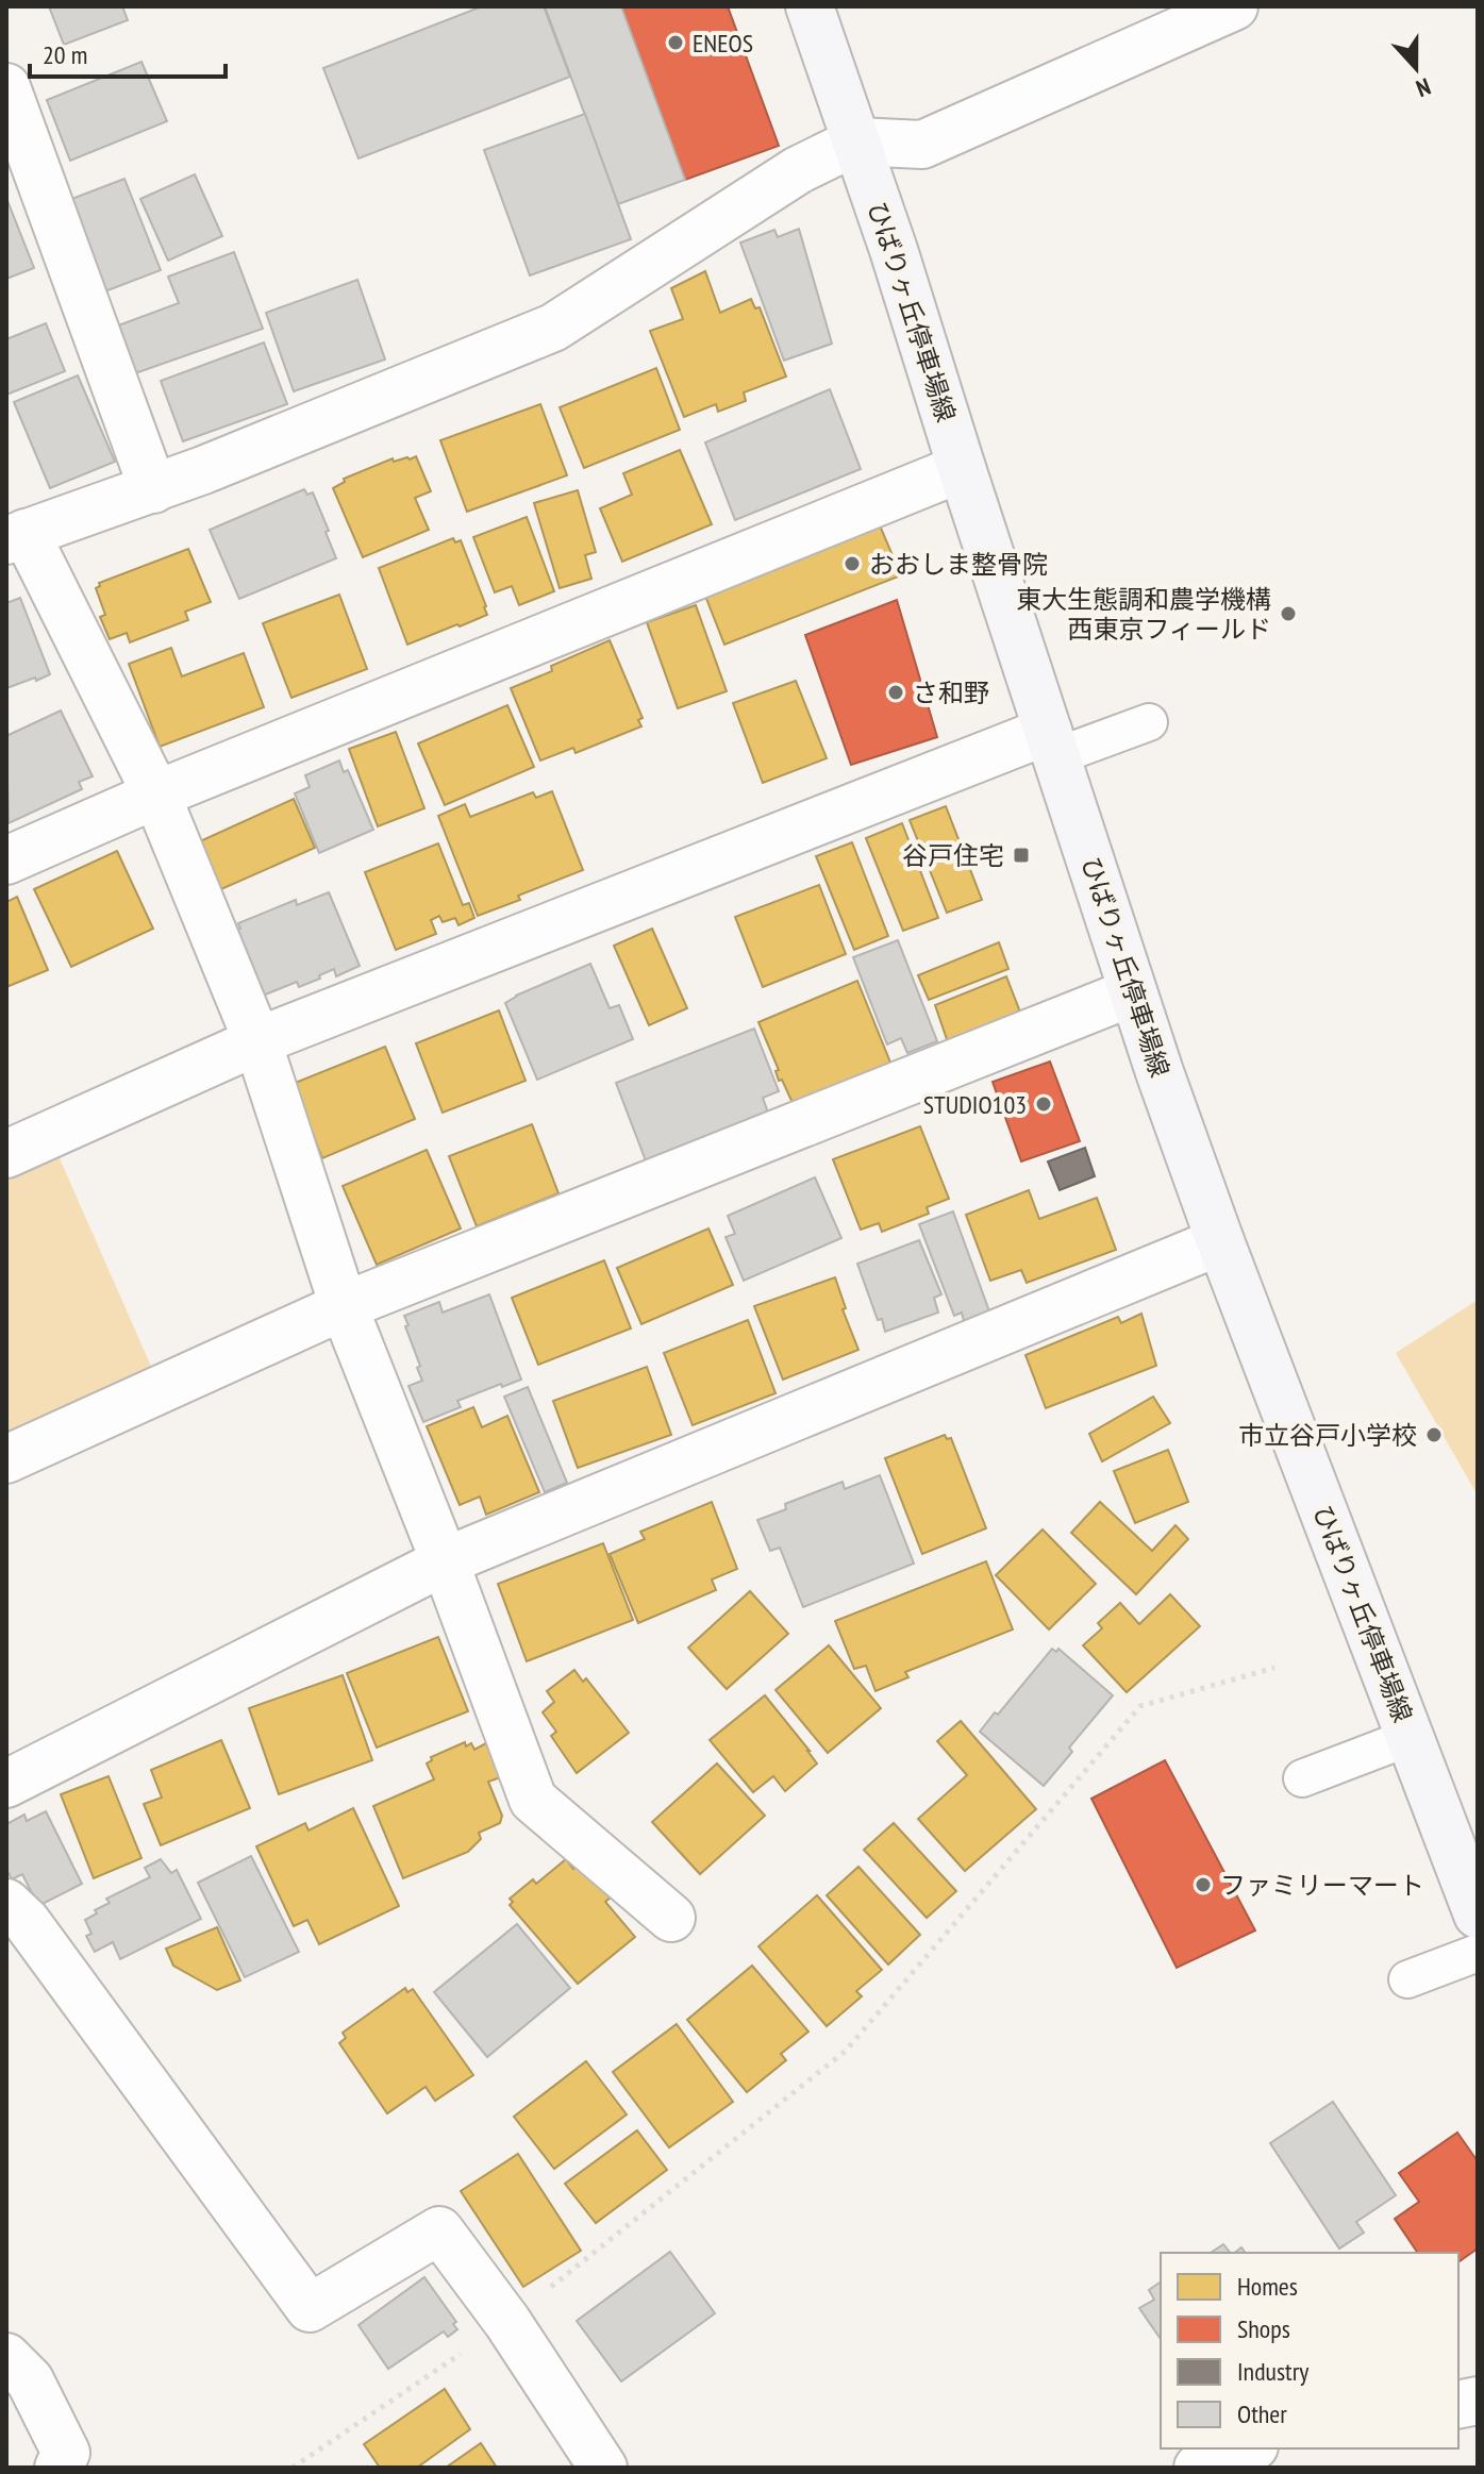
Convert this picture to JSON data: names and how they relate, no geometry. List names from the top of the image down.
{
  "streets": {
    "main road": ["ひばりヶ丘停車場線"]
  },
  "places": {
    "other": [
      "ENEOS",
      "おおしま整骨院",
      "東大生態調和農学機構 西東京フィールド",
      "さ和野",
      "STUDIO103",
      "市立谷戸小学校",
      "ファミリーマート"
    ],
    "transit": ["谷戸住宅"]
  },
  "legend": [
    "Homes",
    "Shops",
    "Industry",
    "Other"
  ],
  "scale_bar": "20 m",
  "north": "bottom"
}
